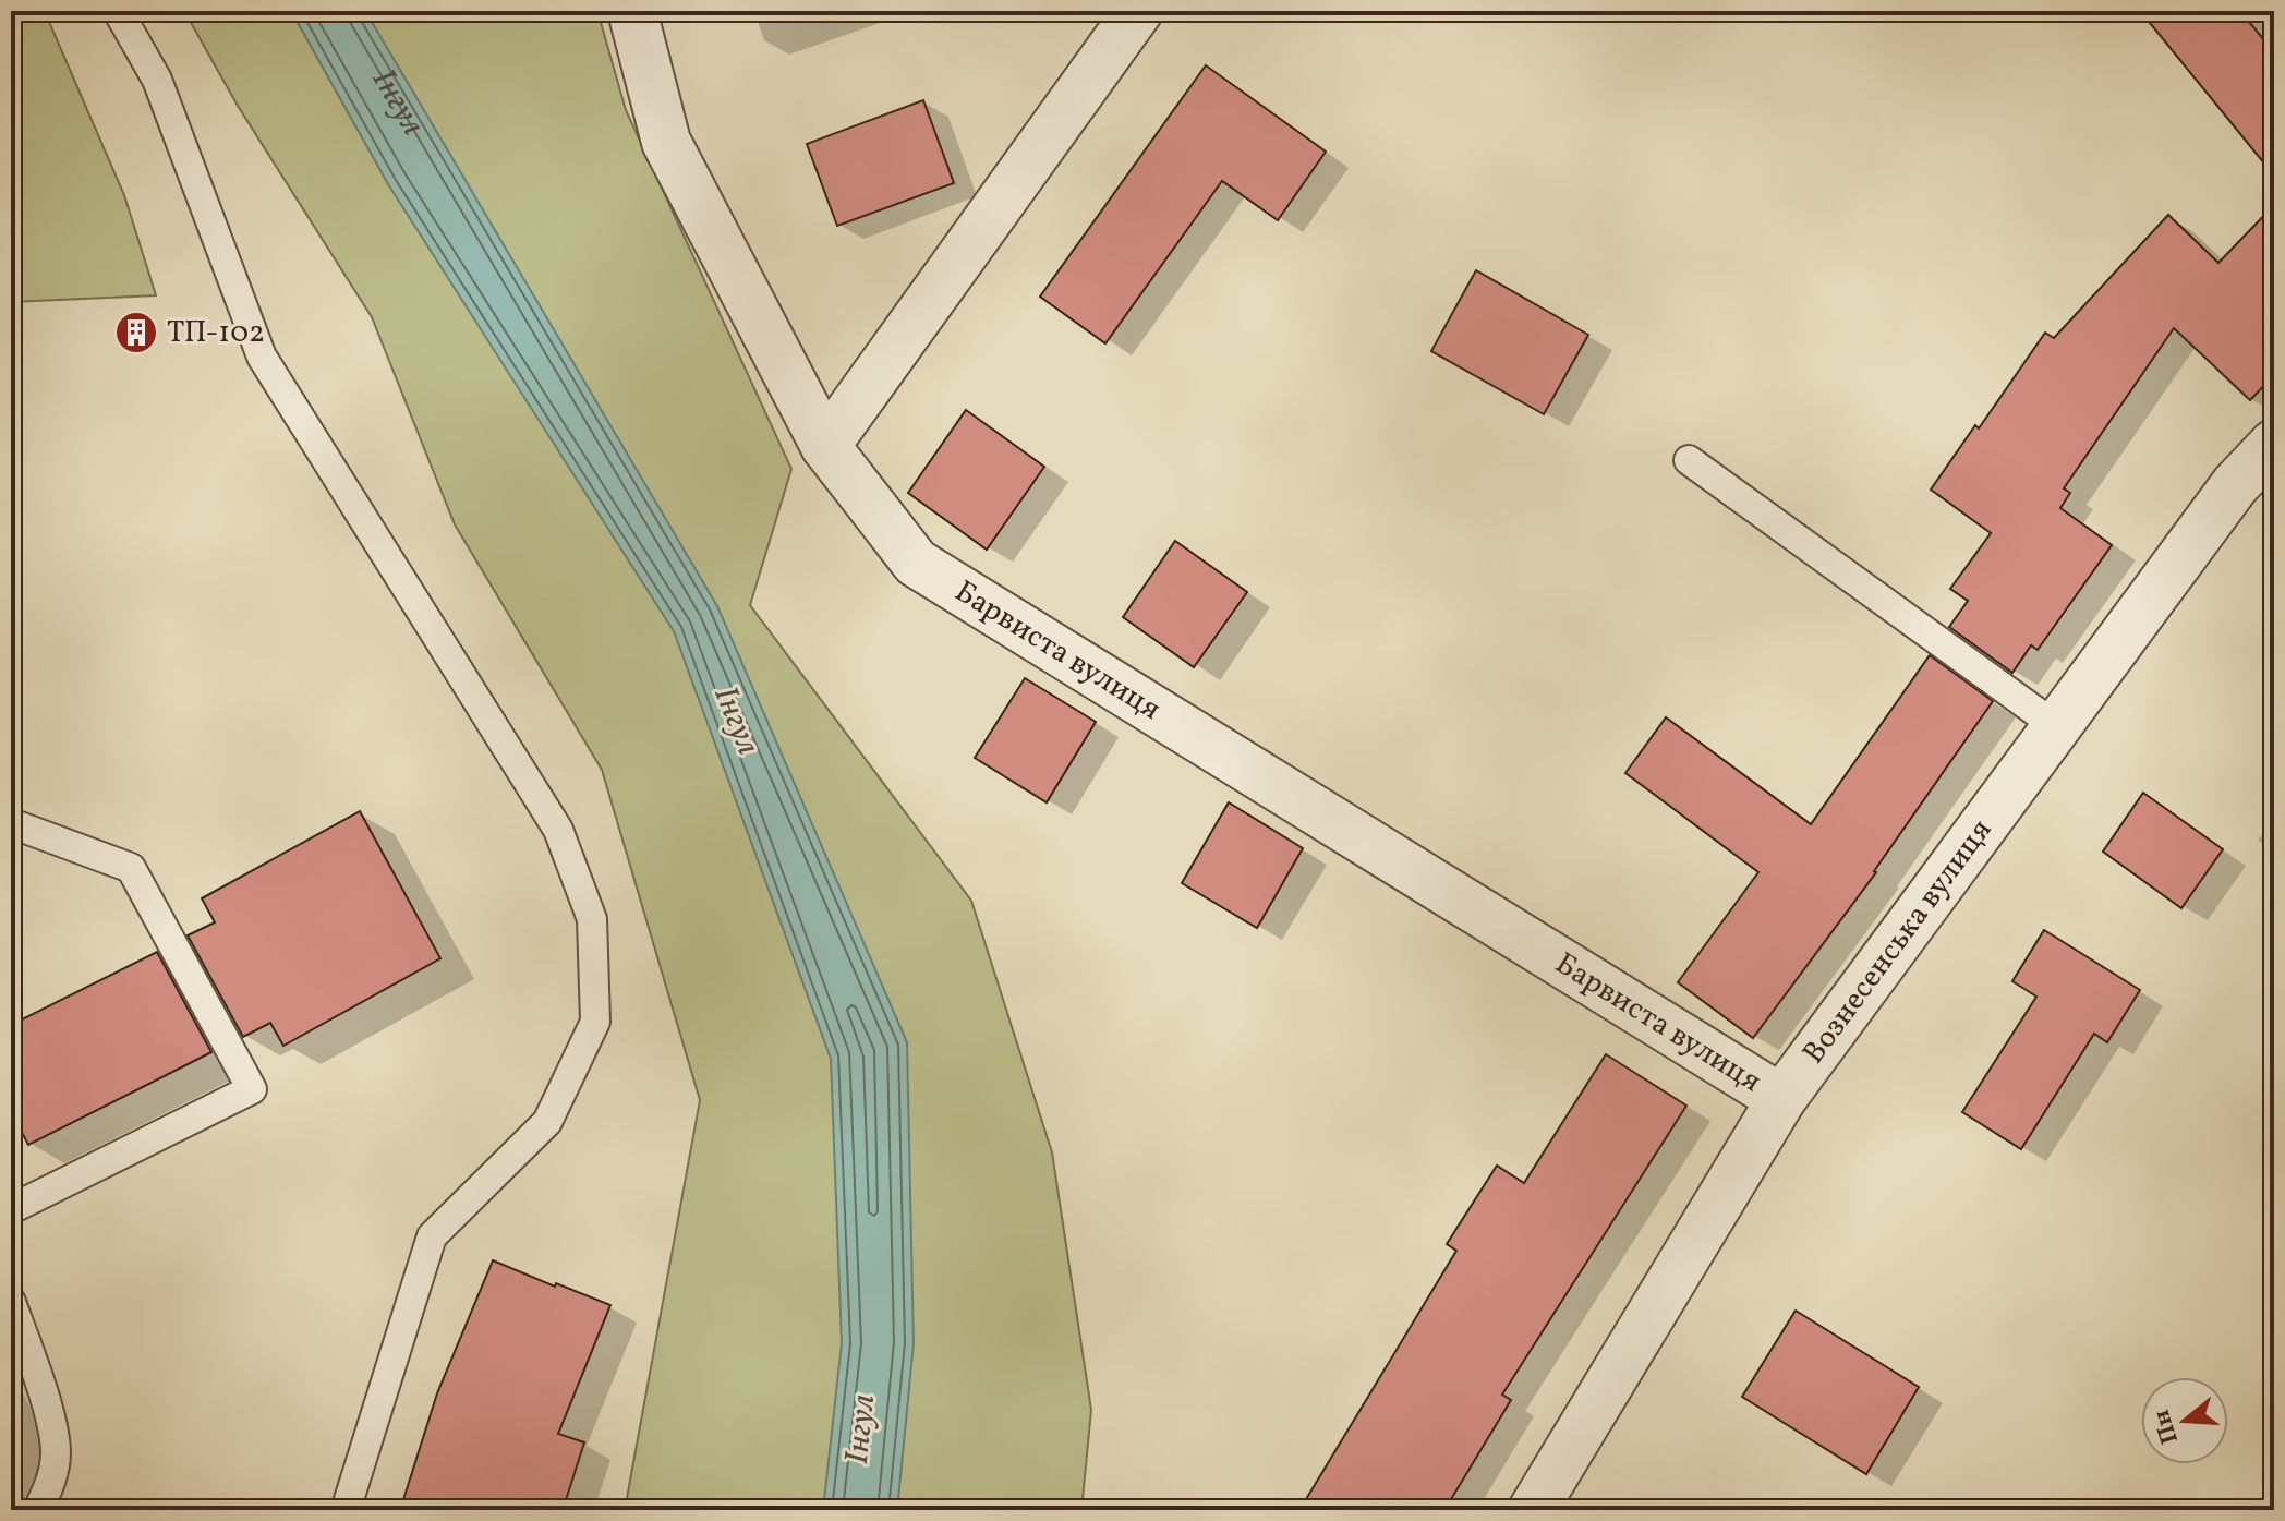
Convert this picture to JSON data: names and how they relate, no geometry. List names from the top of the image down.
{
  "streets": {
    "street": ["Барвиста вулиця", "Вознесенська вулиця"]
  },
  "crossings": [
    ["Барвиста вулиця", "Вознесенська вулиця"]
  ],
  "water": ["Інгул"],
  "places": {
    "building": ["ТП-102"]
  },
  "north": "left"
}
